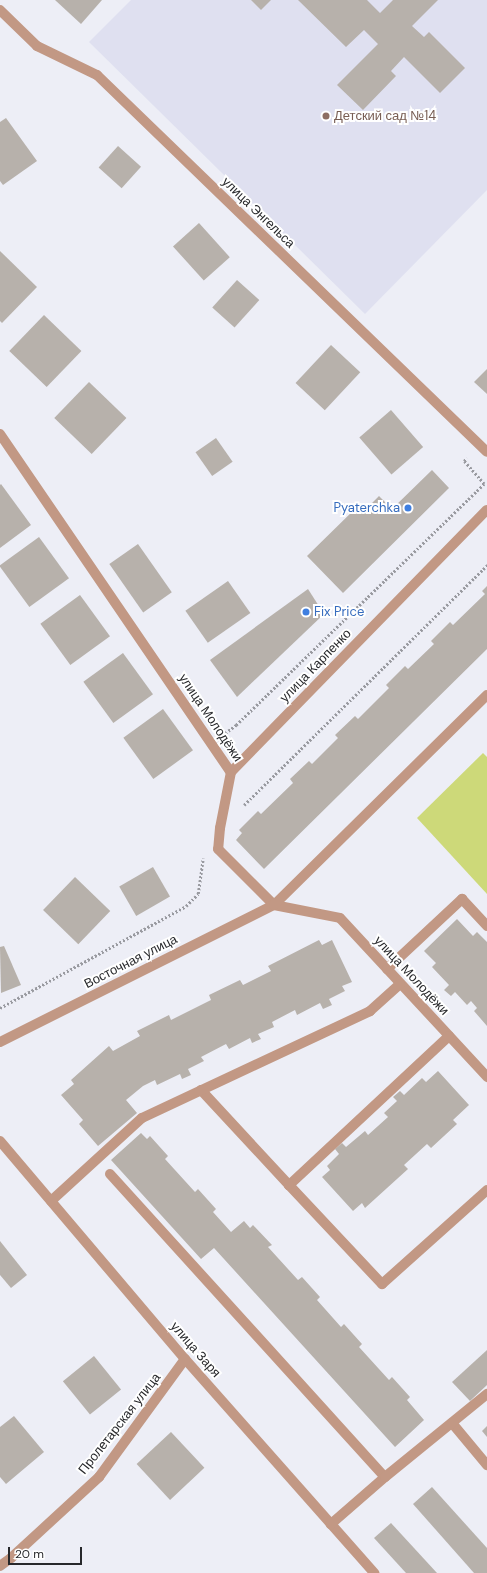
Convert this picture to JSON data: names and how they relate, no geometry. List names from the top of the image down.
{
  "streets": {
    "street": [
      "улица Энгельса",
      "улица Карпенко",
      "улица Молодёжи",
      "Восточная улица",
      "улица Заря",
      "Пролетарская улица"
    ]
  },
  "crossings": [
    ["улица Карпенко", "улица Молодёжи"],
    ["улица Молодёжи", "Восточная улица"],
    ["улица Заря", "Пролетарская улица"]
  ],
  "places": ["Детский сад №14", "Pyaterchka", "Fix Price"],
  "scale_bar": "20 m"
}
